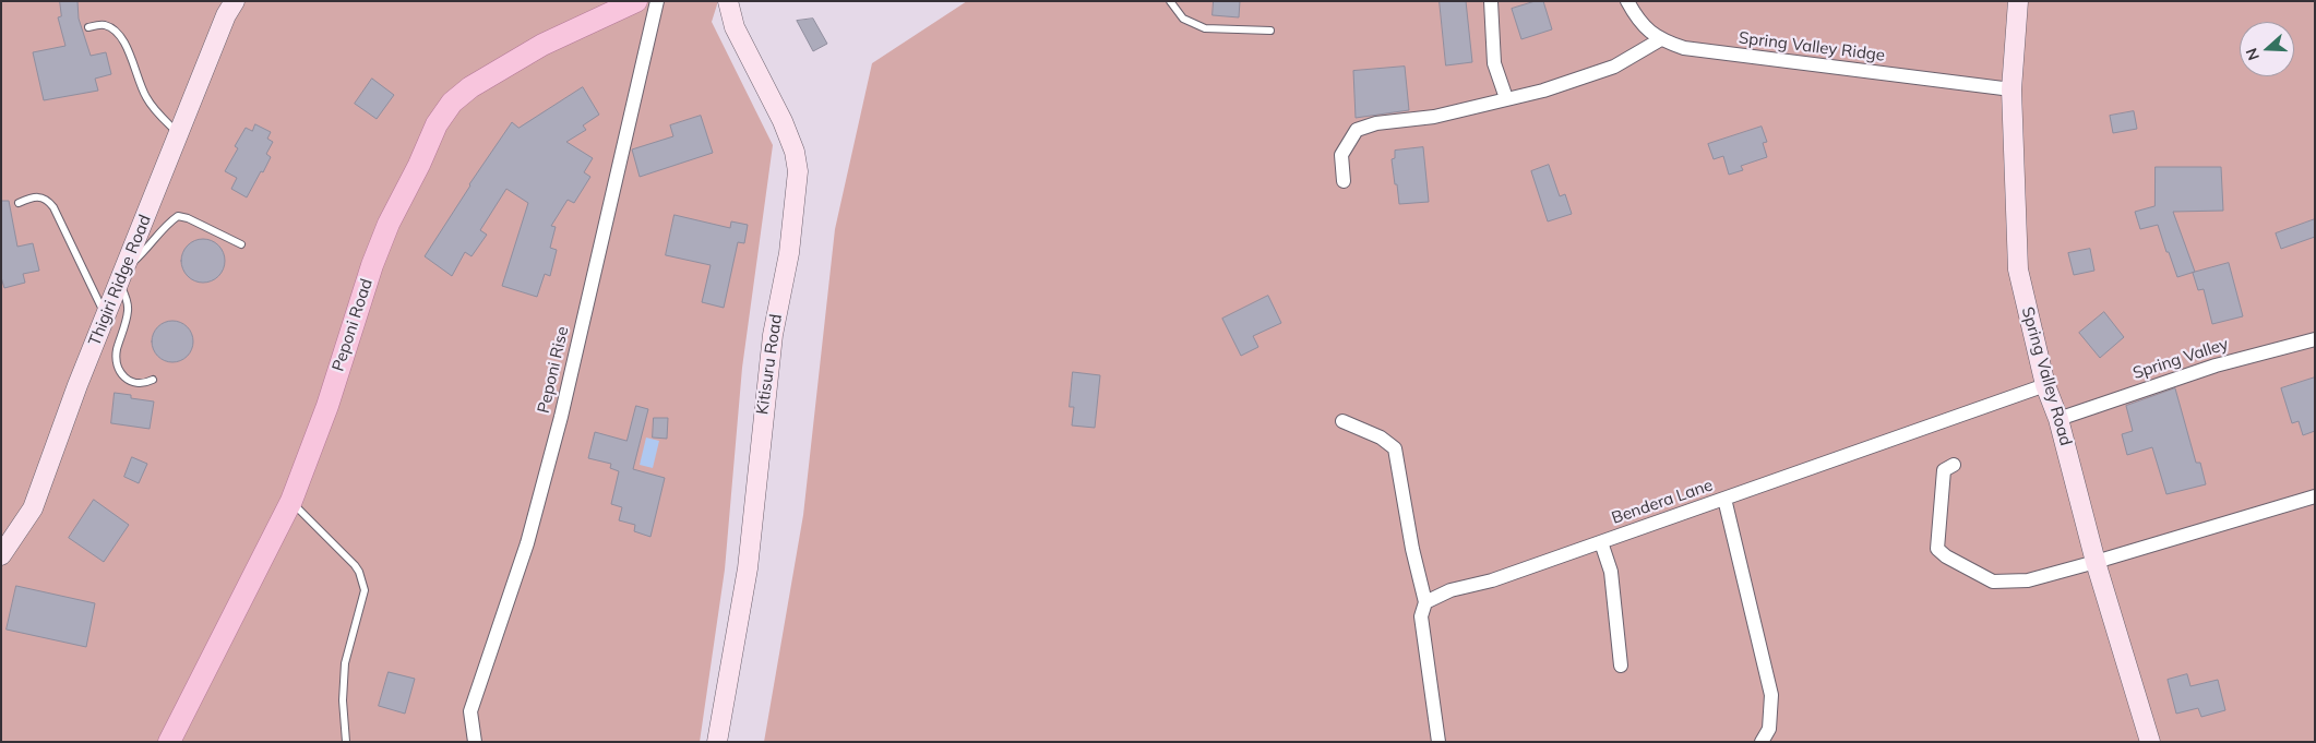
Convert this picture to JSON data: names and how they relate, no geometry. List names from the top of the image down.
{
  "streets": {
    "main road": ["Peponi Road"],
    "street": [
      "Spring Valley Ridge",
      "Thigiri Ridge Road",
      "Spring Valley",
      "Kitisuru Road",
      "Peponi Rise",
      "Spring Valley Road",
      "Bendera Lane"
    ]
  },
  "crossings": [
    ["Spring Valley Ridge", "Spring Valley Road"],
    ["Spring Valley", "Spring Valley Road"],
    ["Spring Valley Road", "Bendera Lane"]
  ],
  "north": "left"
}
